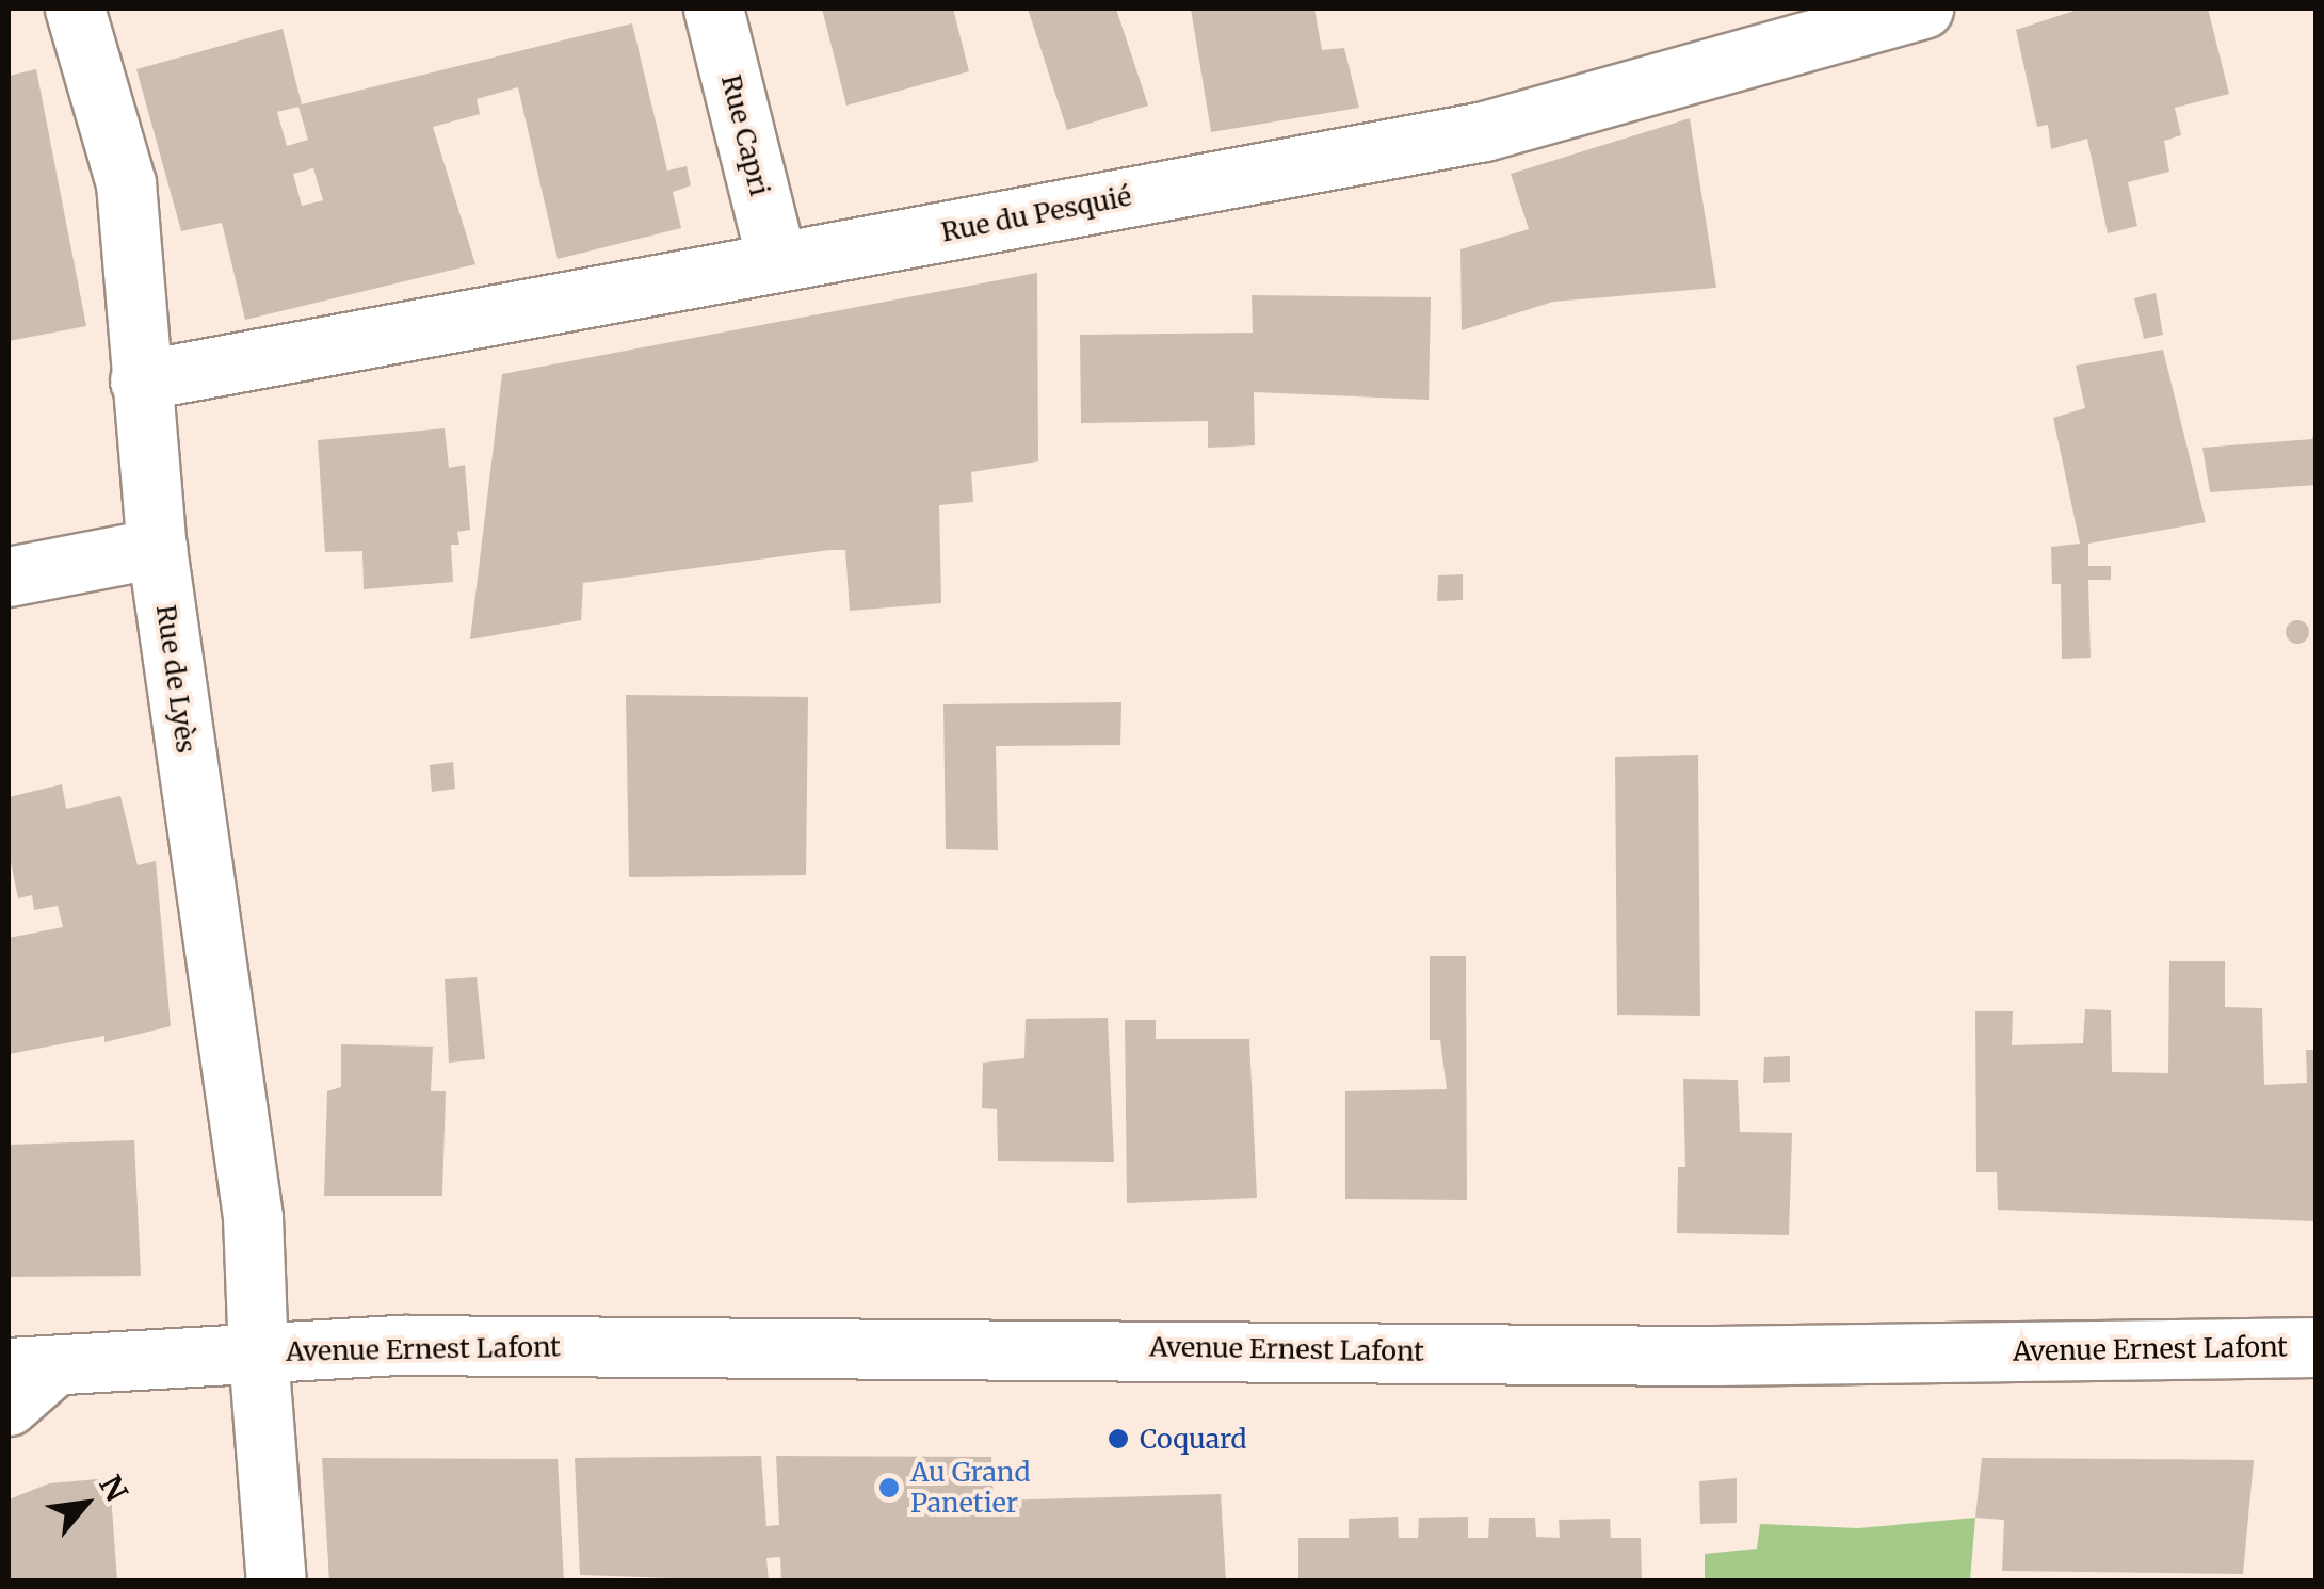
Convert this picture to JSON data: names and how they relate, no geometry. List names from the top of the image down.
{
  "streets": {
    "street": [
      "Rue Capri",
      "Rue du Pesquié",
      "Rue de Lyès",
      "Avenue Ernest Lafont"
    ]
  },
  "crossings": [
    ["Rue Capri", "Rue du Pesquié"],
    ["Rue du Pesquié", "Rue de Lyès"],
    ["Rue de Lyès", "Avenue Ernest Lafont"]
  ],
  "places": ["Coquard", "Au Grand Panetier"],
  "north": "top right"
}
